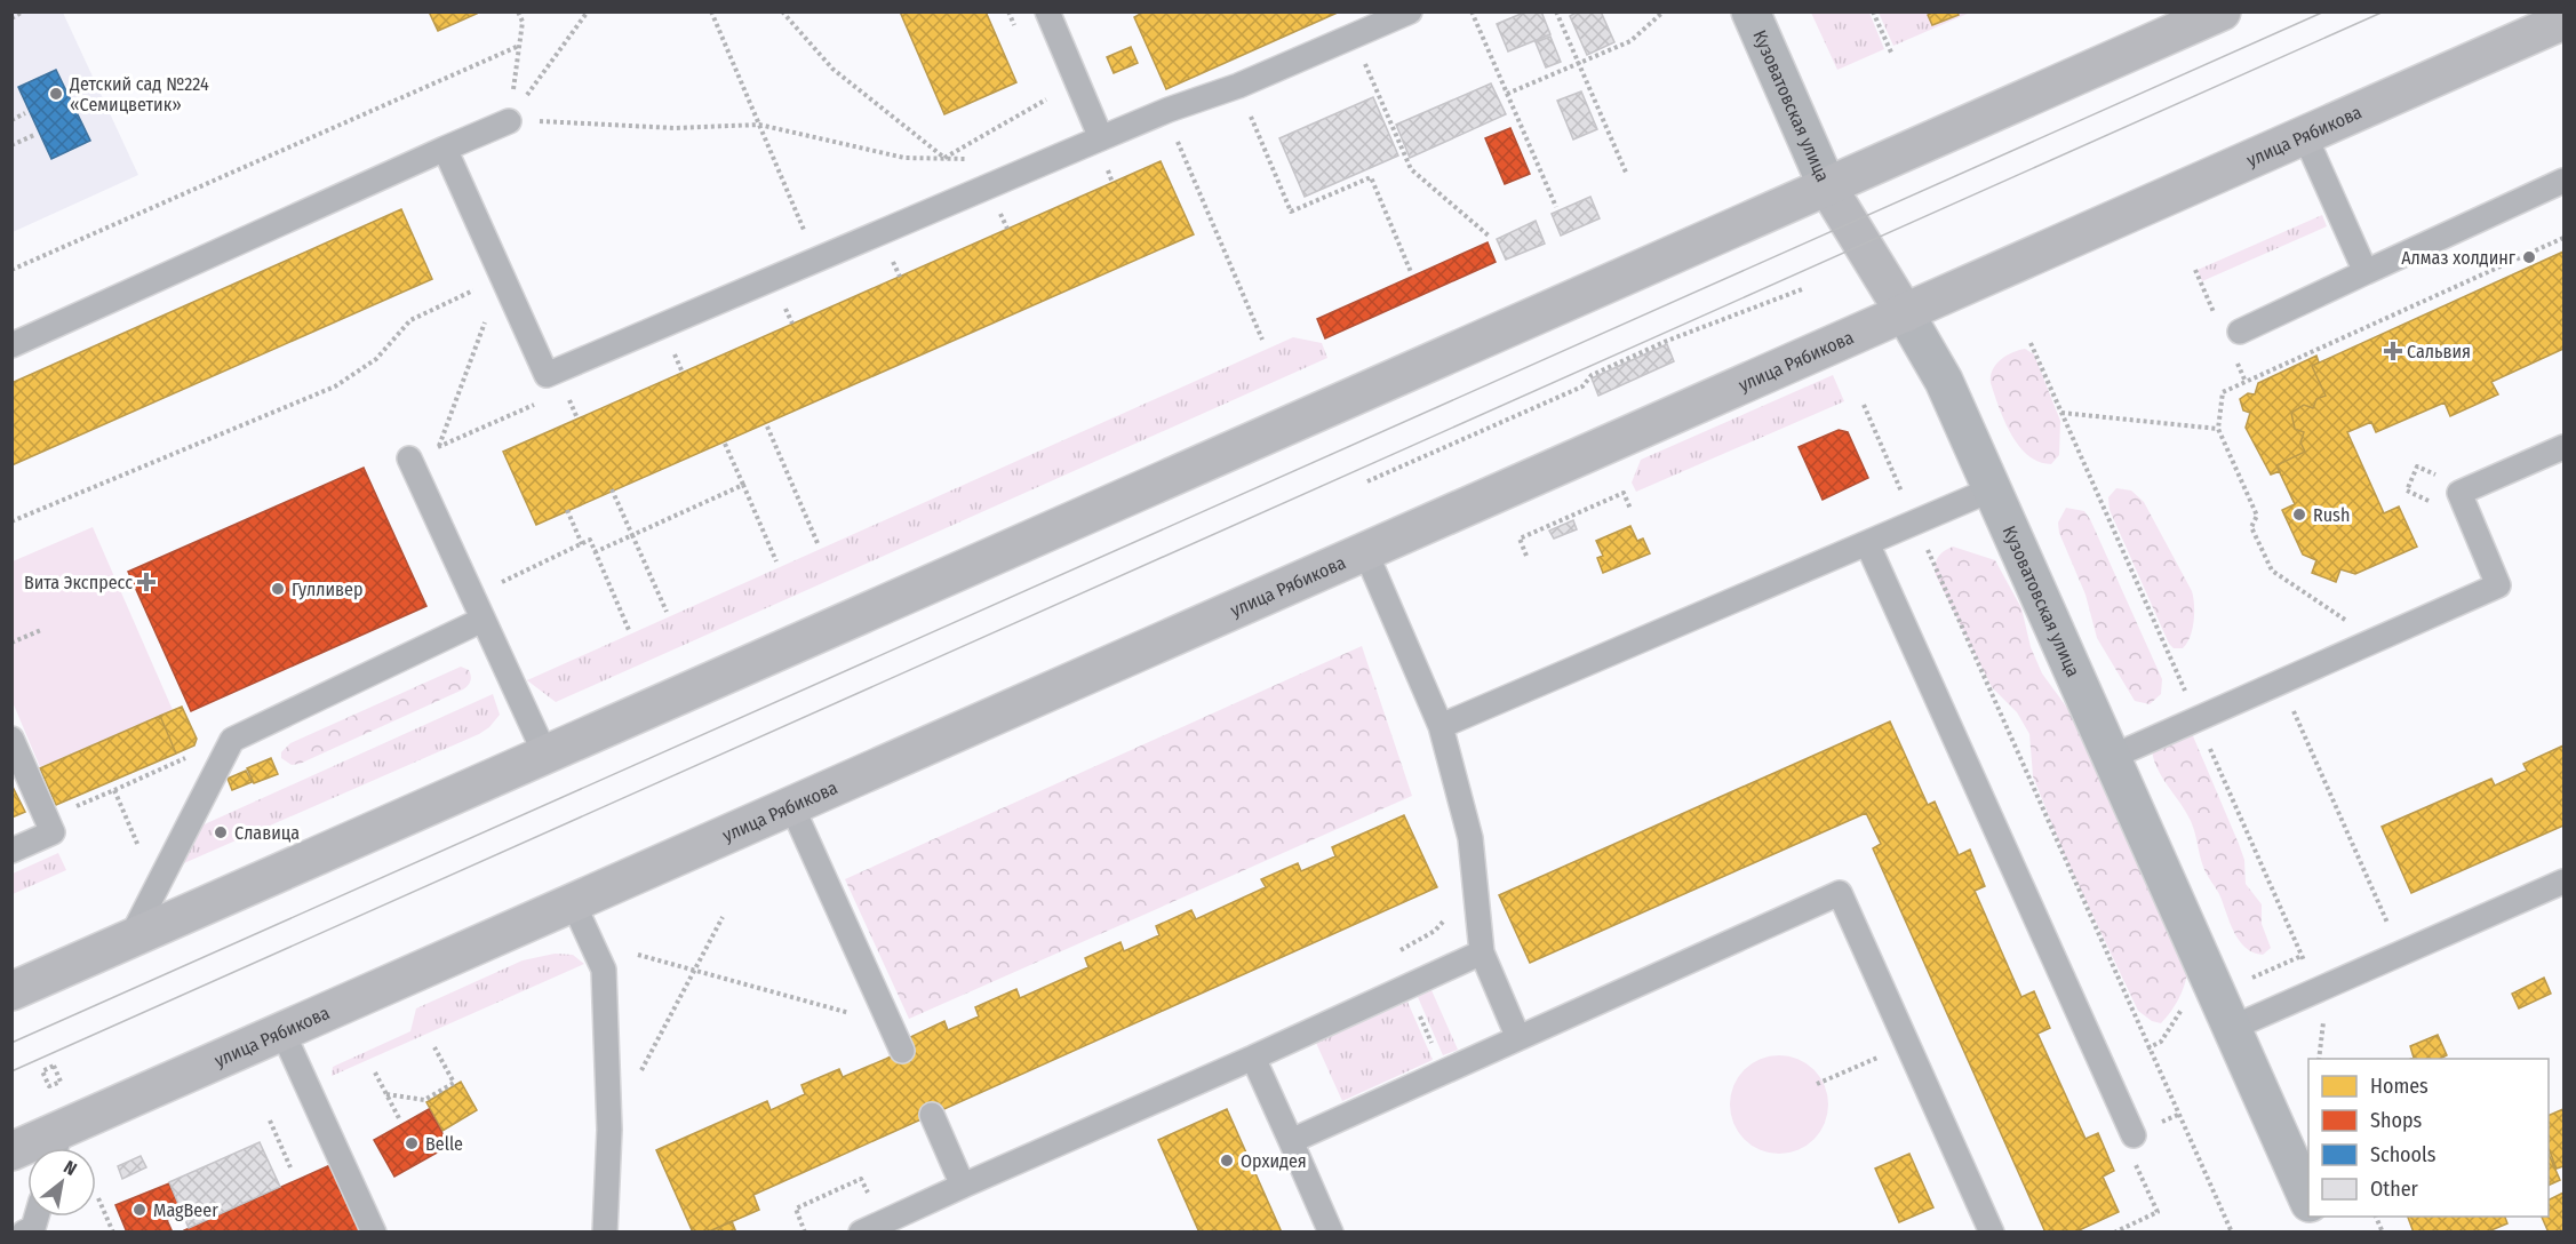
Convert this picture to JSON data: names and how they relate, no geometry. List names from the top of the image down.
{
  "streets": {
    "main road": ["Кузоватовская улица", "улица Рябикова"]
  },
  "crossings": [
    ["Кузоватовская улица", "улица Рябикова"]
  ],
  "places": {
    "other": [
      "Детский сад №224 «Семицветик»",
      "Алмаз холдинг",
      "Rush",
      "Гулливер",
      "Славица",
      "Belle",
      "Орхидея",
      "MagBeer"
    ],
    "health": ["Сальвия", "Вита Экспресс"]
  },
  "legend": [
    "Homes",
    "Shops",
    "Schools",
    "Other"
  ],
  "north": "top right"
}
